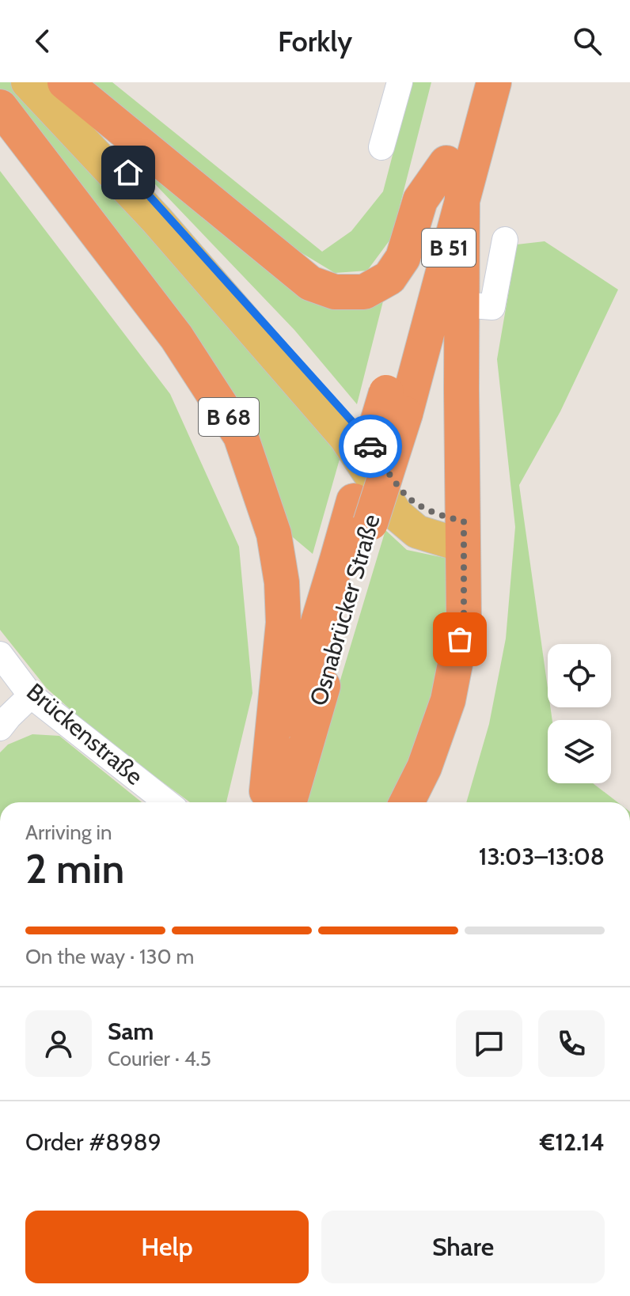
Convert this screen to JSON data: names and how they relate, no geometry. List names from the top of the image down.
{
  "streets": {
    "highway": ["B 51", "B 68", "Osnabrücker Straße"],
    "street": ["Brückenstraße"]
  },
  "page": {
    "header": "Forkly",
    "heading": ["2 min", "Arriving in", "13:03–13:08"],
    "panel": [
      "Sam",
      "Courier · 4.5",
      "Order #8989",
      "€12.14"
    ],
    "bar": "On the way · 130 m",
    "buttons": ["Help", "Share"]
  }
}
